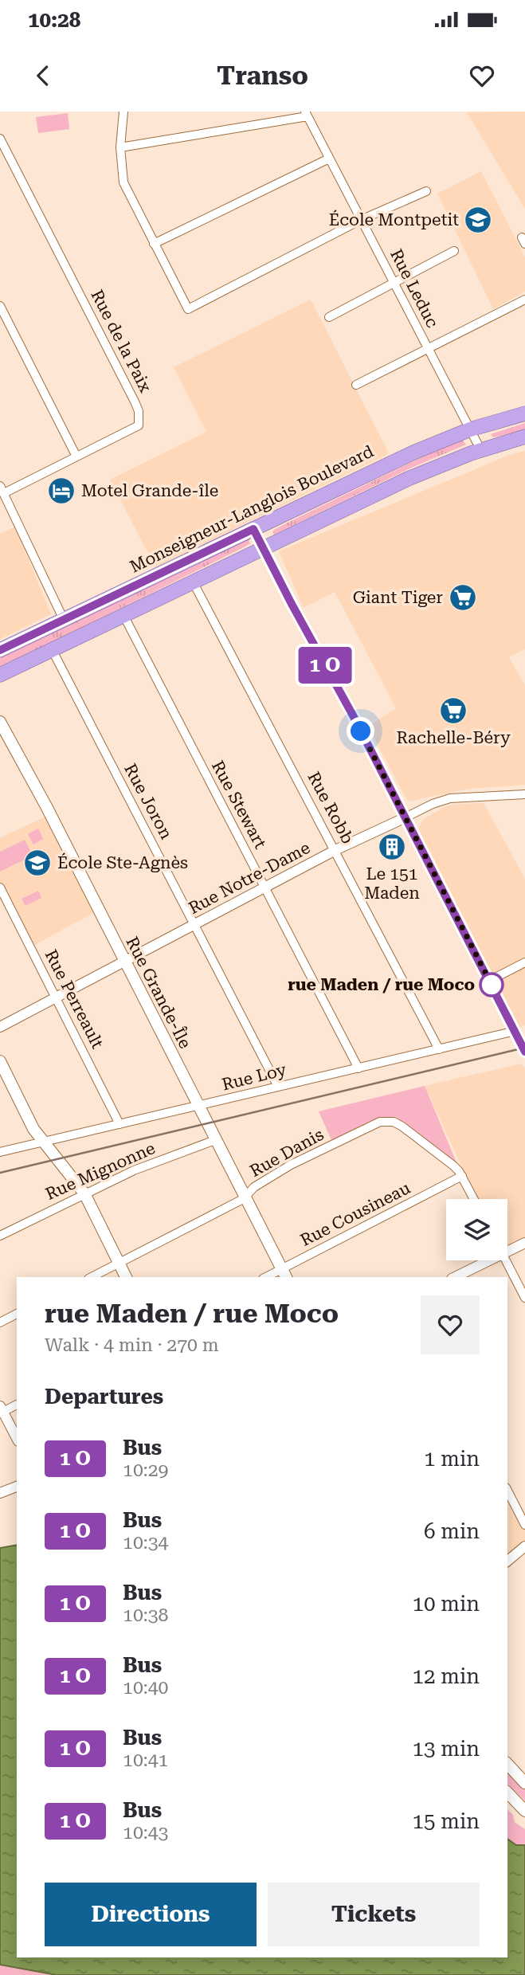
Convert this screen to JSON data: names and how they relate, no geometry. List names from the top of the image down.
{
  "streets": {
    "highway": ["Monseigneur-Langlois Boulevard"],
    "main road": ["Rue Grande-Île"],
    "street": [
      "Rue Leduc",
      "Rue de la Paix",
      "Rue Joron",
      "Rue Stewart",
      "Rue Robb",
      "Rue Notre-Dame",
      "Rue Perreault",
      "Rue Loy",
      "Rue Danis",
      "Rue Mignonne",
      "Rue Cousineau"
    ]
  },
  "crossings": [
    ["Rue Leduc", "Monseigneur-Langlois Boulevard"],
    ["Rue Joron", "Rue Notre-Dame"],
    ["Rue Joron", "Rue Loy"],
    ["Rue Stewart", "Rue Notre-Dame"],
    ["Rue Stewart", "Rue Loy"],
    ["Rue Robb", "Rue Notre-Dame"],
    ["Rue Robb", "Rue Loy"],
    ["Rue Notre-Dame", "Rue Grande-Île"],
    ["Rue Notre-Dame", "Rue Perreault"],
    ["Rue Grande-Île", "Rue Loy"],
    ["Rue Grande-Île", "Rue Danis"],
    ["Rue Grande-Île", "Rue Mignonne"],
    ["Rue Grande-Île", "Rue Cousineau"],
    ["Rue Perreault", "Rue Loy"],
    ["Rue Danis", "Rue Cousineau"]
  ],
  "places": {
    "school or university": ["École Montpetit", "École Ste-Agnès"],
    "hotel": ["Motel Grande-île"],
    "supermarket": ["Giant Tiger", "Rachelle-Béry"],
    "building": ["Le 151 Maden"],
    "other": ["rue Maden / rue Moco"]
  },
  "page": {
    "status": "10:28",
    "header": "Transo",
    "on_map": "1 O",
    "heading": [
      ["rue Maden / rue Moco", "Walk · 4 min · 270 m"],
      "Departures"
    ],
    "list": [
      {
        "mark": "1 O",
        "name": "Bus",
        "note": "10:29",
        "value": "1 min"
      },
      {
        "mark": "1 O",
        "name": "Bus",
        "note": "10:34",
        "value": "6 min"
      },
      {
        "mark": "1 O",
        "name": "Bus",
        "note": "10:38",
        "value": "10 min"
      },
      {
        "mark": "1 O",
        "name": "Bus",
        "note": "10:40",
        "value": "12 min"
      },
      {
        "mark": "1 O",
        "name": "Bus",
        "note": "10:41",
        "value": "13 min"
      },
      {
        "mark": "1 O",
        "name": "Bus",
        "note": "10:43",
        "value": "15 min"
      }
    ],
    "buttons": ["Directions", "Tickets"]
  }
}
